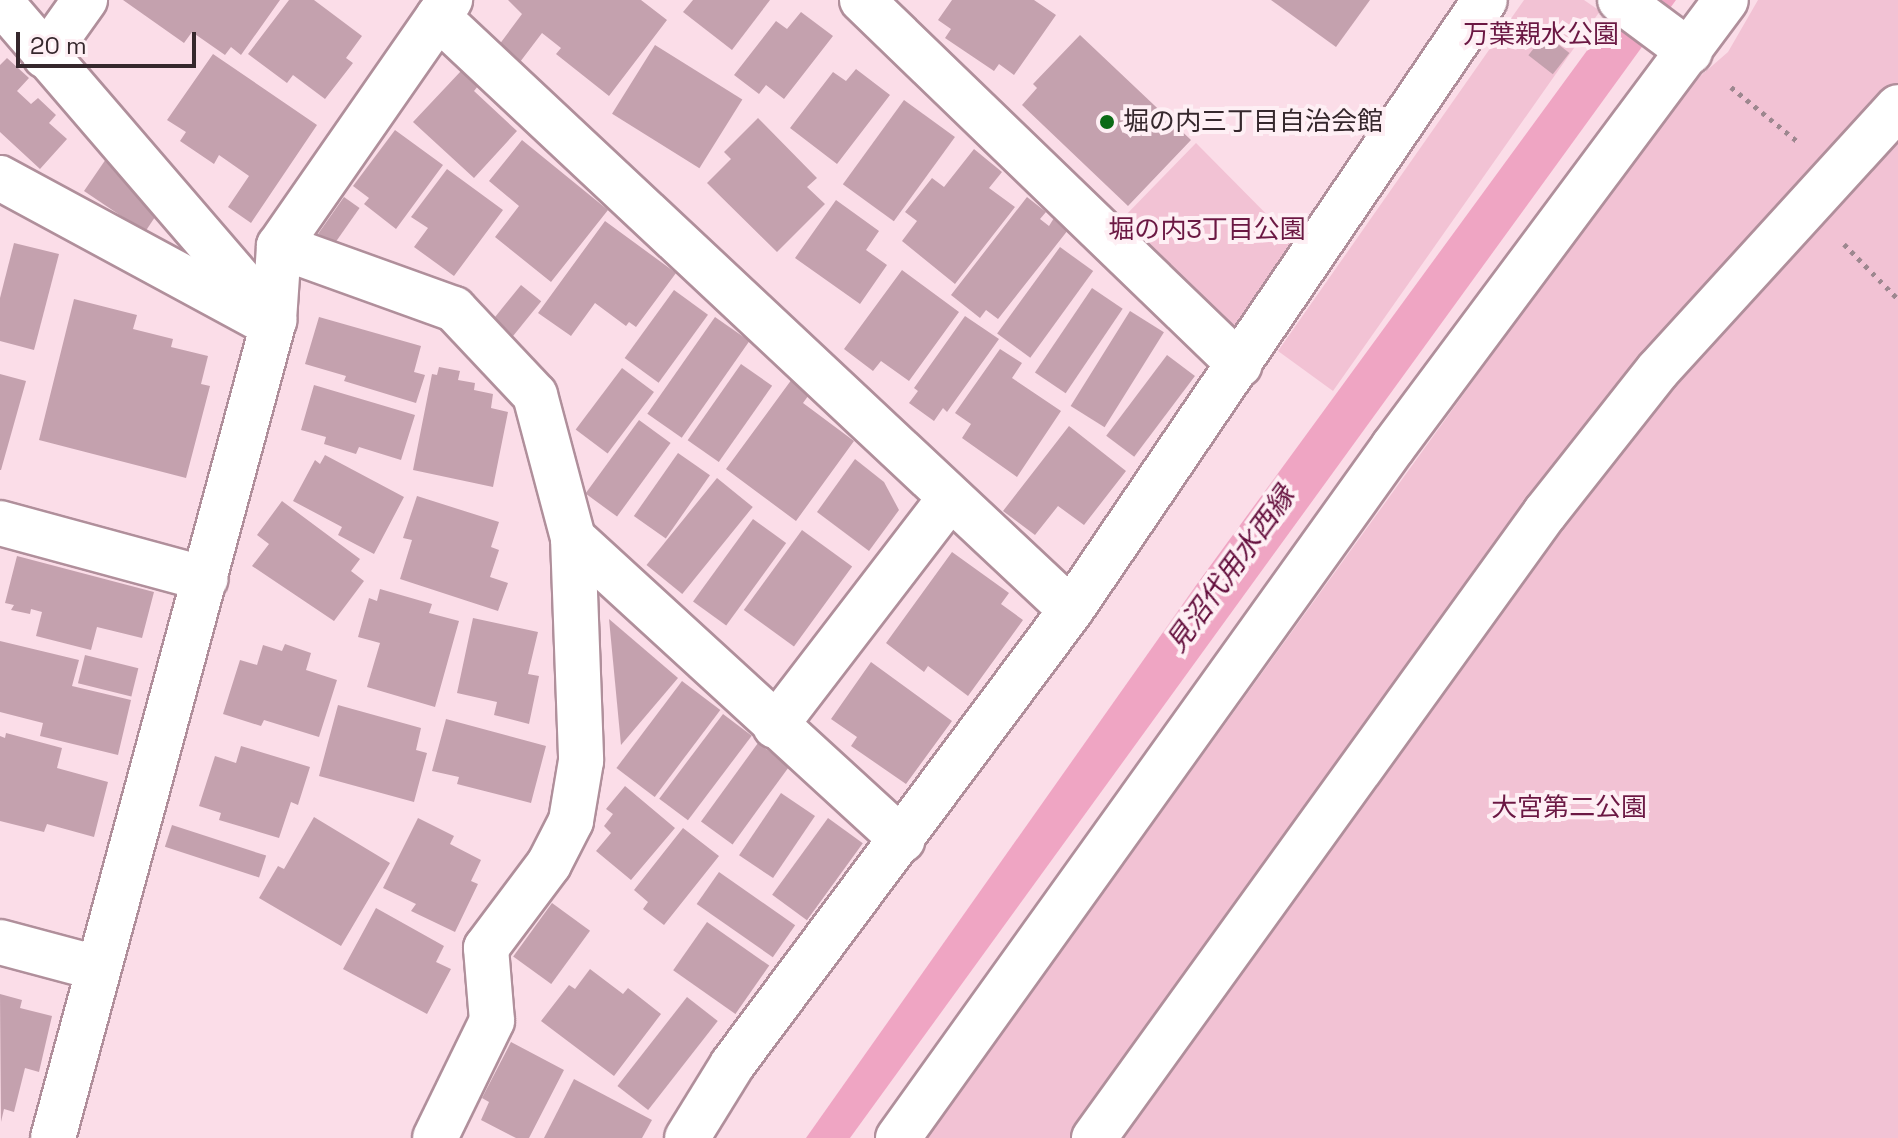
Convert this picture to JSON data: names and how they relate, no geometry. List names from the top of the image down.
{
  "water": ["見沼代用水西縁"],
  "parks": ["万葉親水公園", "堀の内3丁目公園", "大宮第二公園"],
  "places": ["堀の内三丁目自治会館"],
  "scale_bar": "20 m"
}
